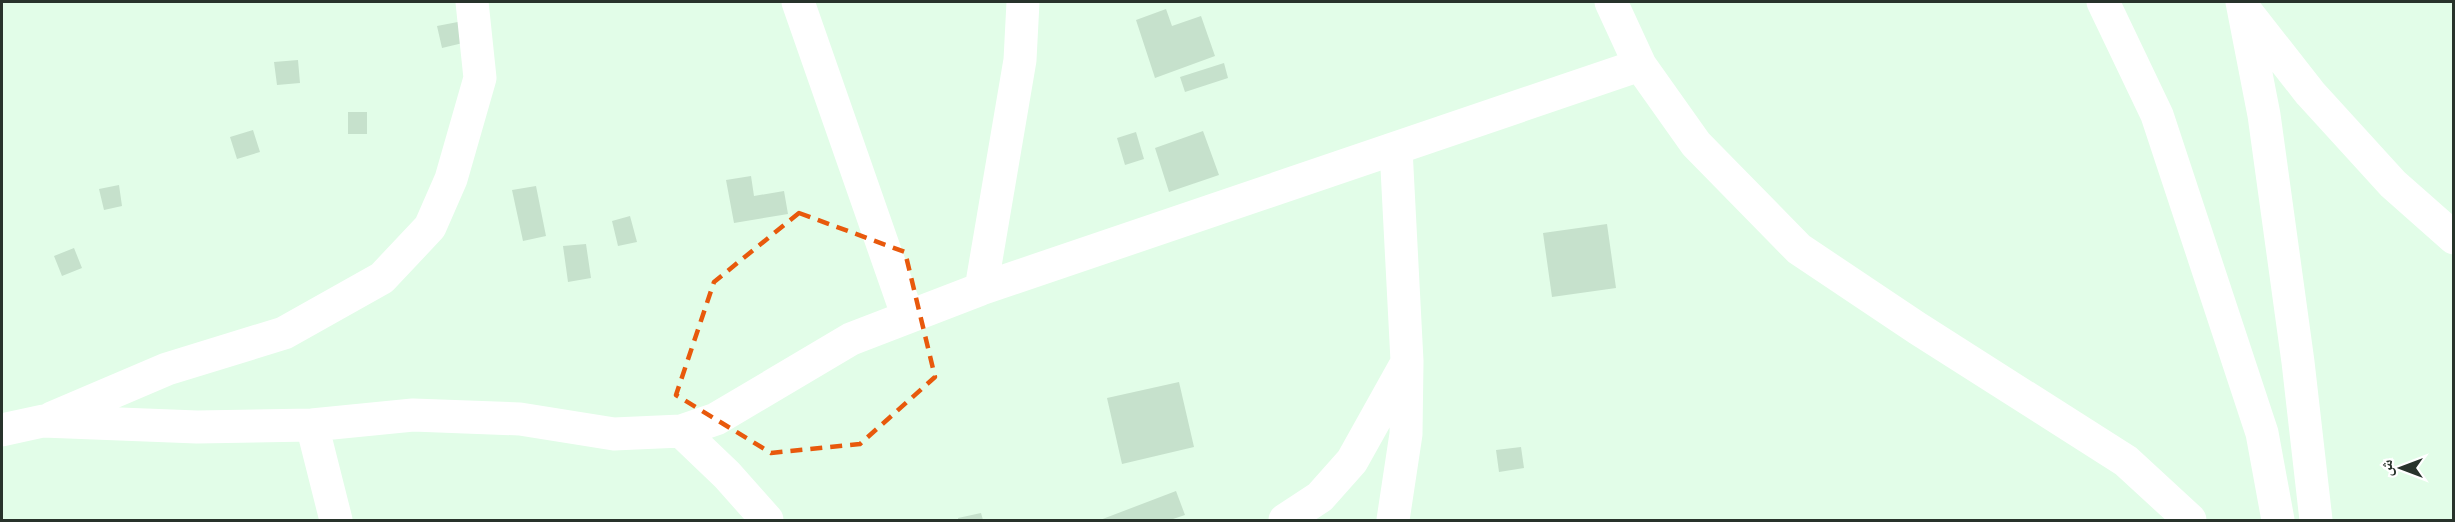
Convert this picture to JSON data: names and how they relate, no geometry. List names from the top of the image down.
{
  "north": "left"
}
